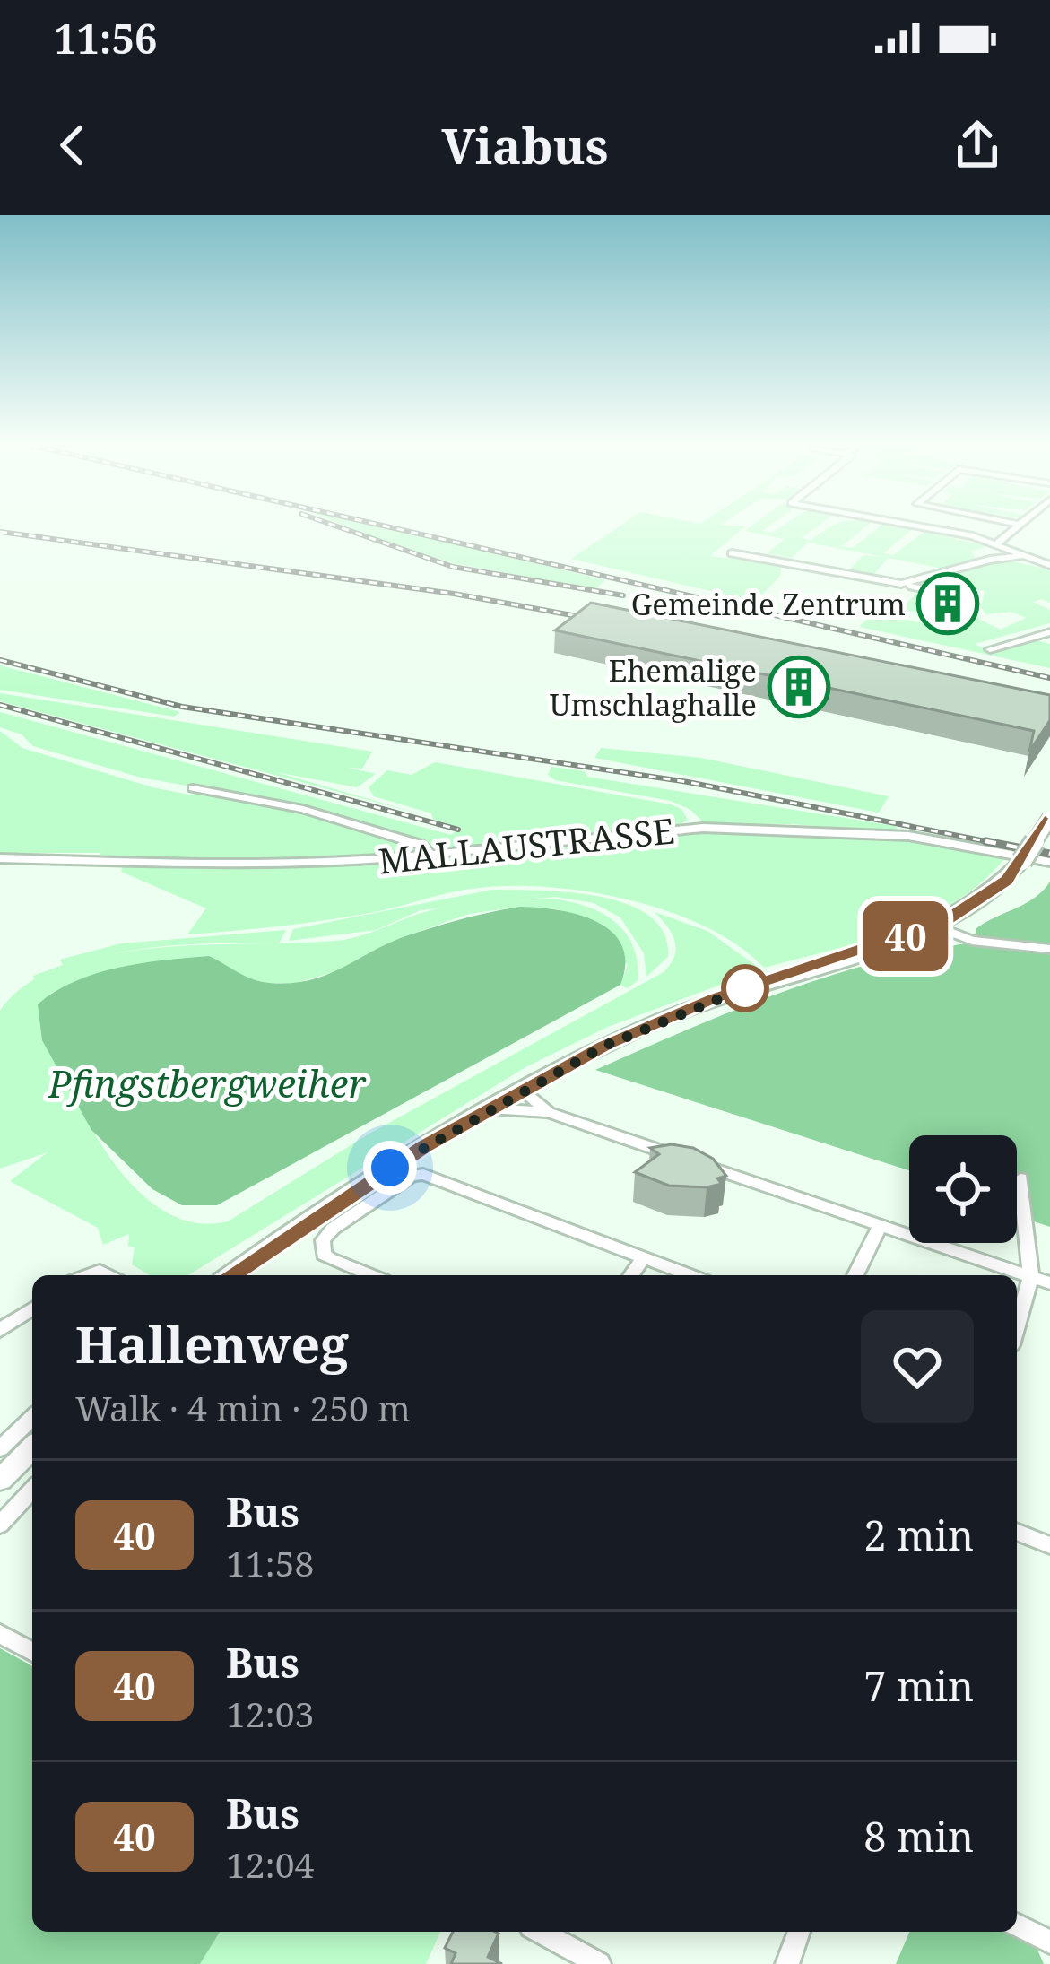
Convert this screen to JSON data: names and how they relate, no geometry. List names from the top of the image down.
{
  "streets": {
    "street": ["MALLAUSTRASSE"]
  },
  "water": ["Pfingstbergweiher"],
  "places": {
    "building": ["Gemeinde Zentrum", "Ehemalige Umschlaghalle"]
  },
  "lines": ["bus line 40"],
  "page": {
    "status": "11:56",
    "header": "Viabus",
    "on_map": "40",
    "heading": ["Hallenweg", "Walk · 4 min · 250 m"],
    "list": [
      {
        "mark": "40",
        "name": "Bus",
        "note": "11:58",
        "value": "2 min"
      },
      {
        "mark": "40",
        "name": "Bus",
        "note": "12:03",
        "value": "7 min"
      },
      {
        "mark": "40",
        "name": "Bus",
        "note": "12:04",
        "value": "8 min"
      }
    ]
  }
}
